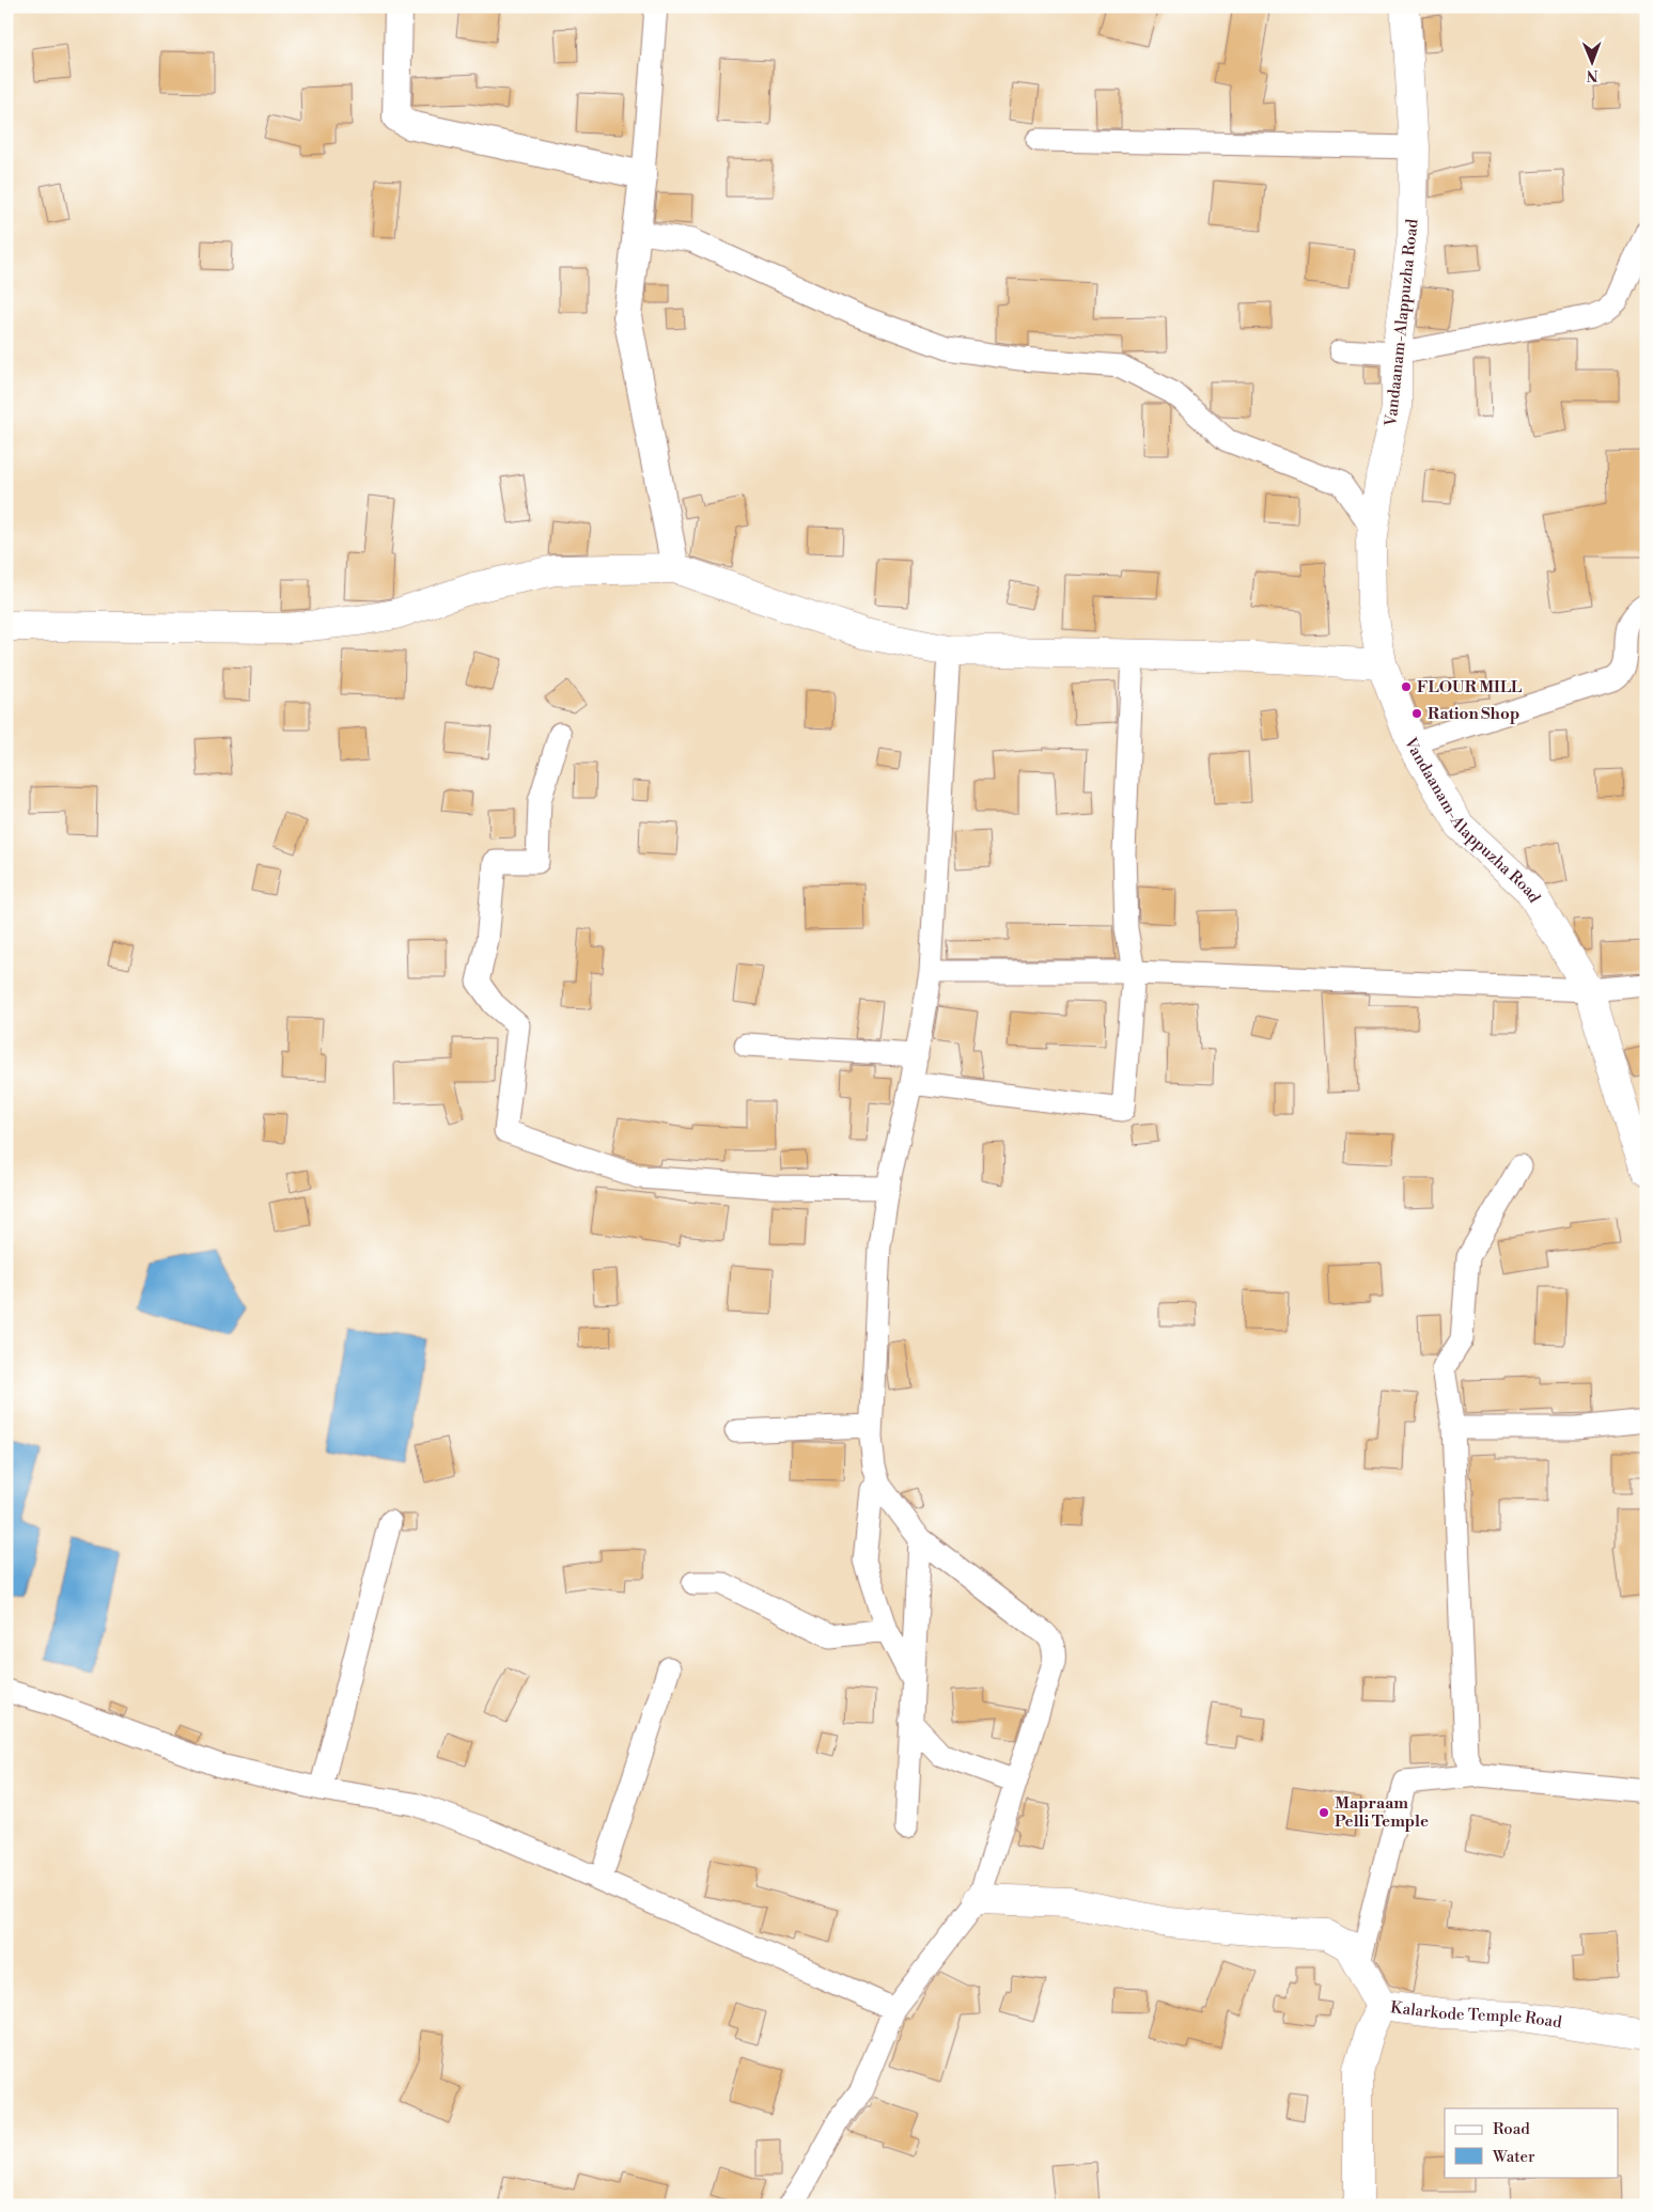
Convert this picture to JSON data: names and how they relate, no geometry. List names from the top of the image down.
{
  "streets": {
    "main road": ["Vandaanam-Alappuzha Road", "Kalarkode Temple Road"]
  },
  "places": ["FLOUR MILL", "Ration Shop", "Mapraam Pelli Temple"],
  "legend": ["Road", "Water"],
  "north": "bottom"
}
